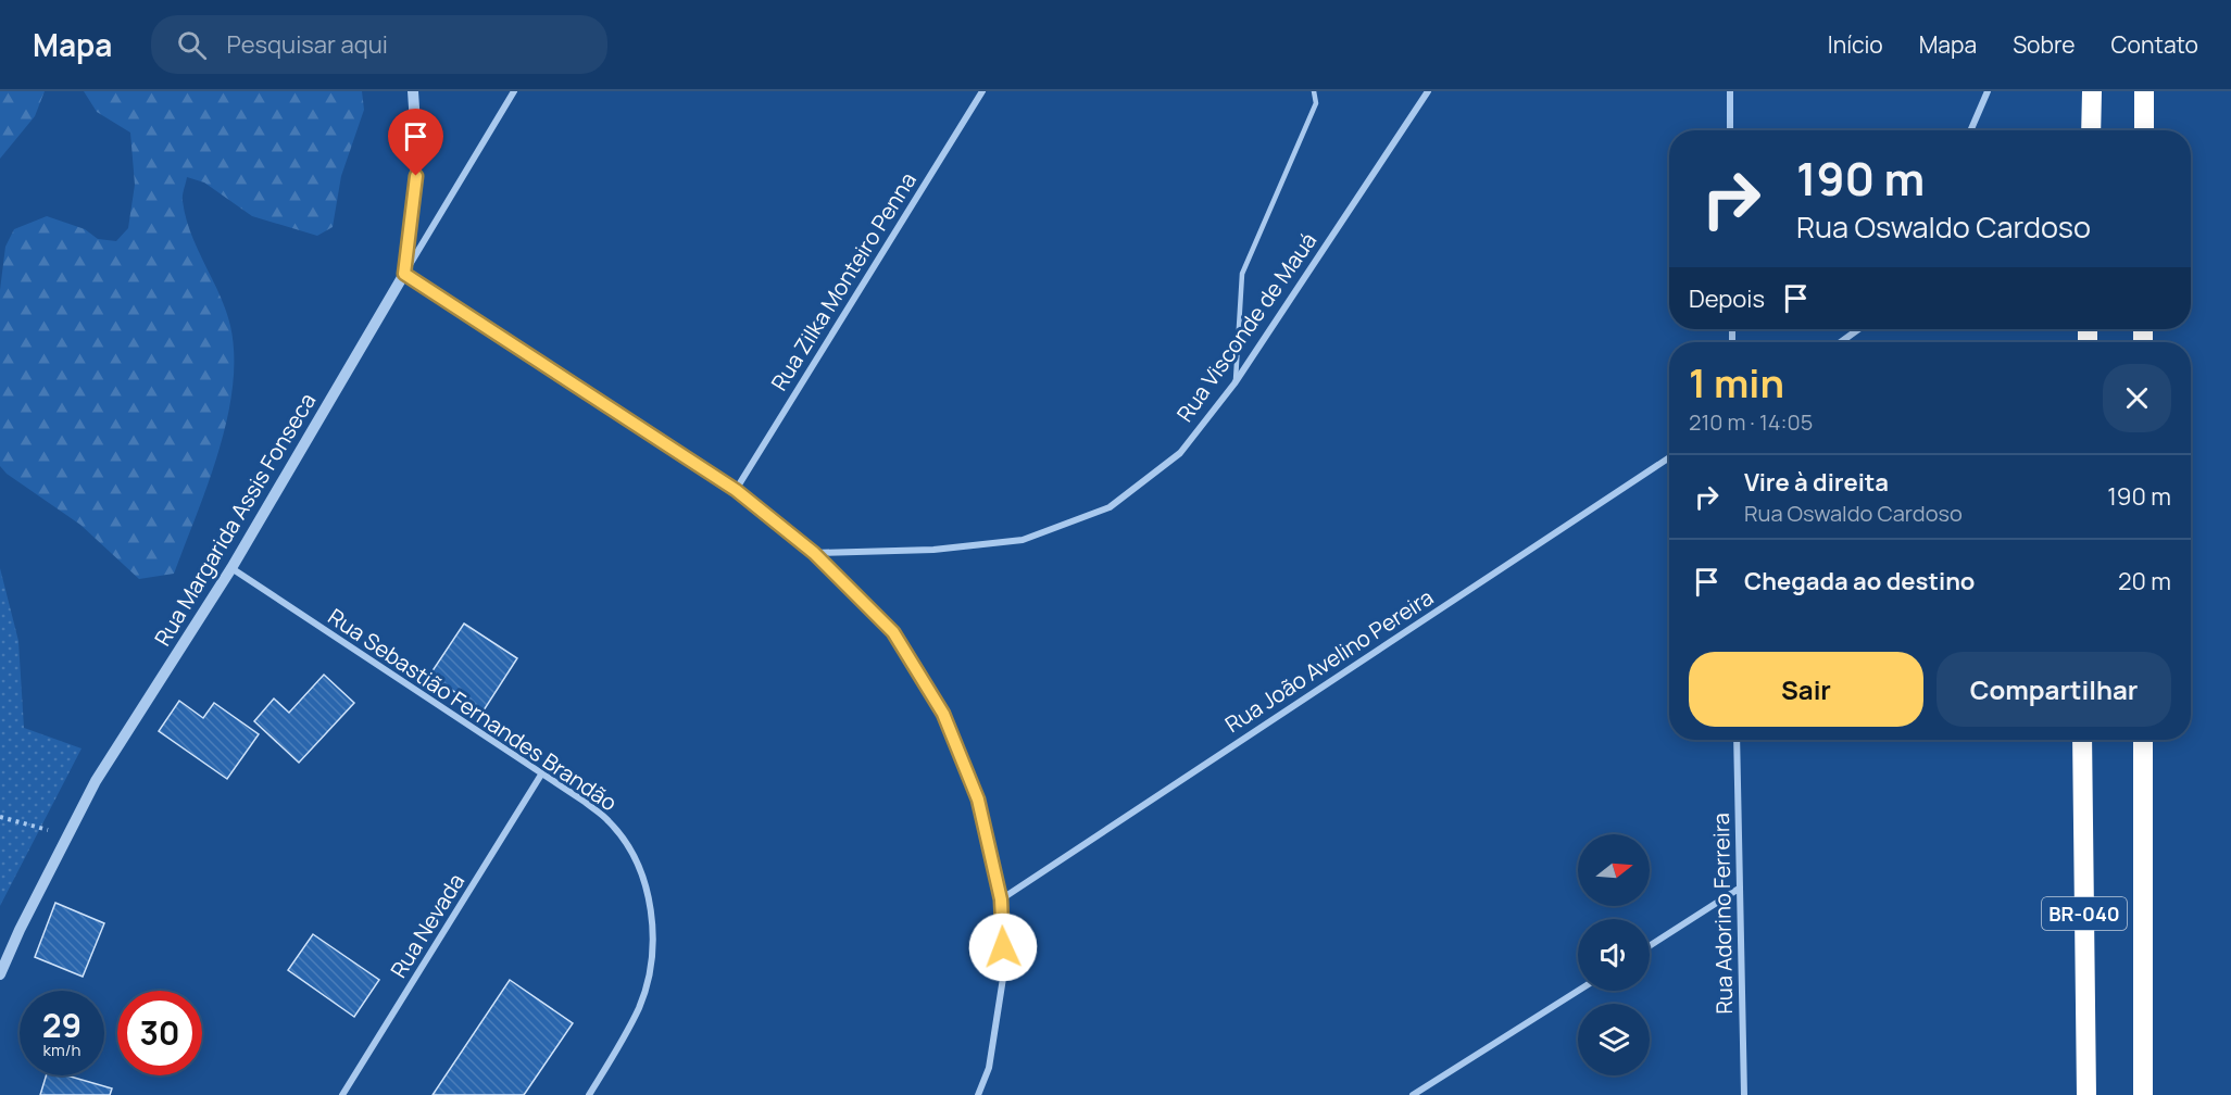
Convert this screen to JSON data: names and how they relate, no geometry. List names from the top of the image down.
{
  "streets": {
    "highway": ["BR-040"],
    "street": [
      "Rua Zilka Monteiro Penna",
      "Rua Visconde de Mauá",
      "Rua Margarida Assis Fonseca",
      "Rua João Avelino Pereira",
      "Rua Sebastião Fernandes Brandão",
      "Rua Adorino Ferreira",
      "Rua Nevada"
    ]
  },
  "crossings": [
    ["Rua Margarida Assis Fonseca", "Rua Sebastião Fernandes Brandão"],
    ["Rua Sebastião Fernandes Brandão", "Rua Nevada"]
  ],
  "north": "right",
  "page": {
    "header": "Mapa",
    "search": "Pesquisar aqui",
    "nav": [
      "Início",
      "Mapa",
      "Sobre",
      "Contato"
    ],
    "turn": ["190 m", "Rua Oswaldo Cardoso"],
    "then": "Depois",
    "heading": ["1 min", "210 m · 14:05"],
    "list": [
      {
        "name": "Vire à direita",
        "note": "Rua Oswaldo Cardoso",
        "value": "190 m"
      },
      {
        "name": "Chegada ao destino",
        "value": "20 m"
      }
    ],
    "buttons": ["Sair", "Compartilhar"],
    "speed": "29 km/h",
    "limit": "30"
  }
}
